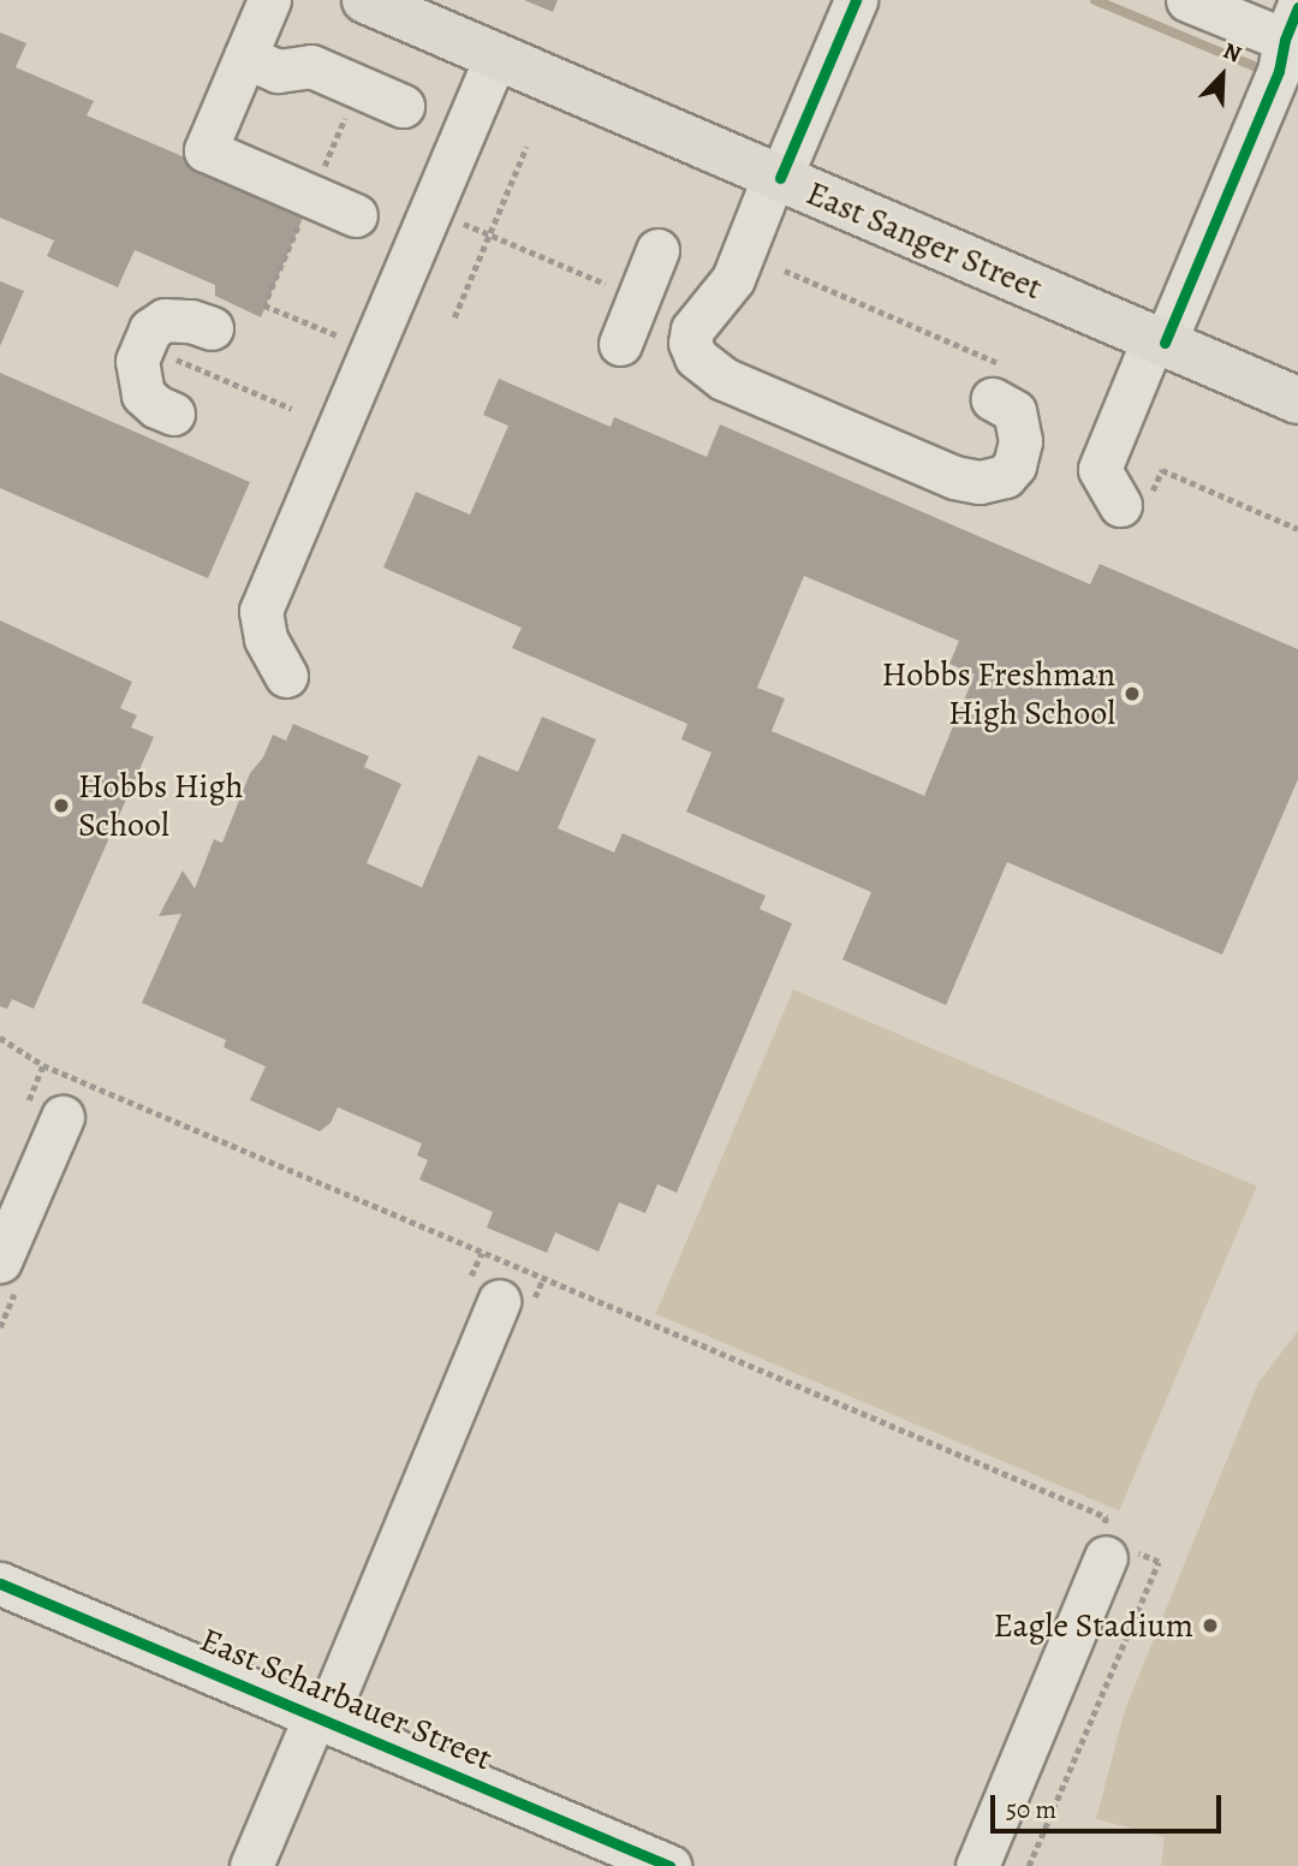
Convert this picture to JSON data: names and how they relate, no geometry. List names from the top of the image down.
{
  "streets": {
    "main road": ["East Sanger Street"],
    "street": ["East Scharbauer Street"]
  },
  "places": ["Hobbs Freshman High School", "Hobbs High School", "Eagle Stadium"],
  "scale_bar": "50 m",
  "north": "top right"
}
